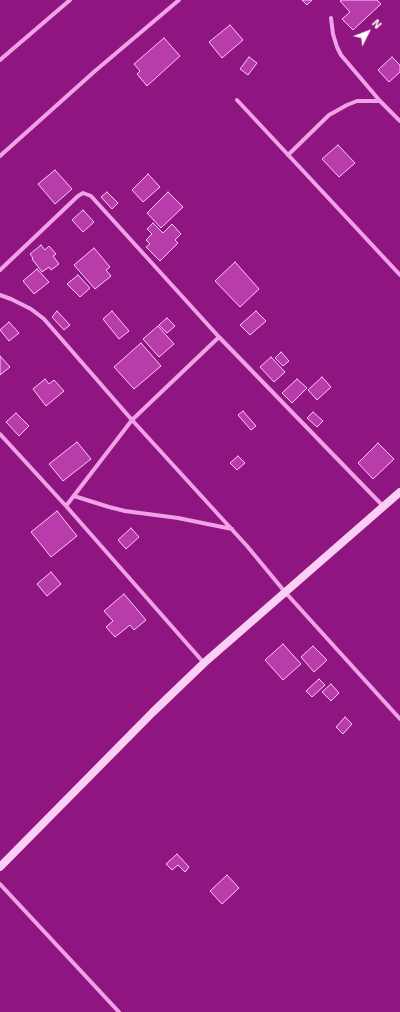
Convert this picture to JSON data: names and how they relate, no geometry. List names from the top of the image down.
{
  "north": "top right"
}
